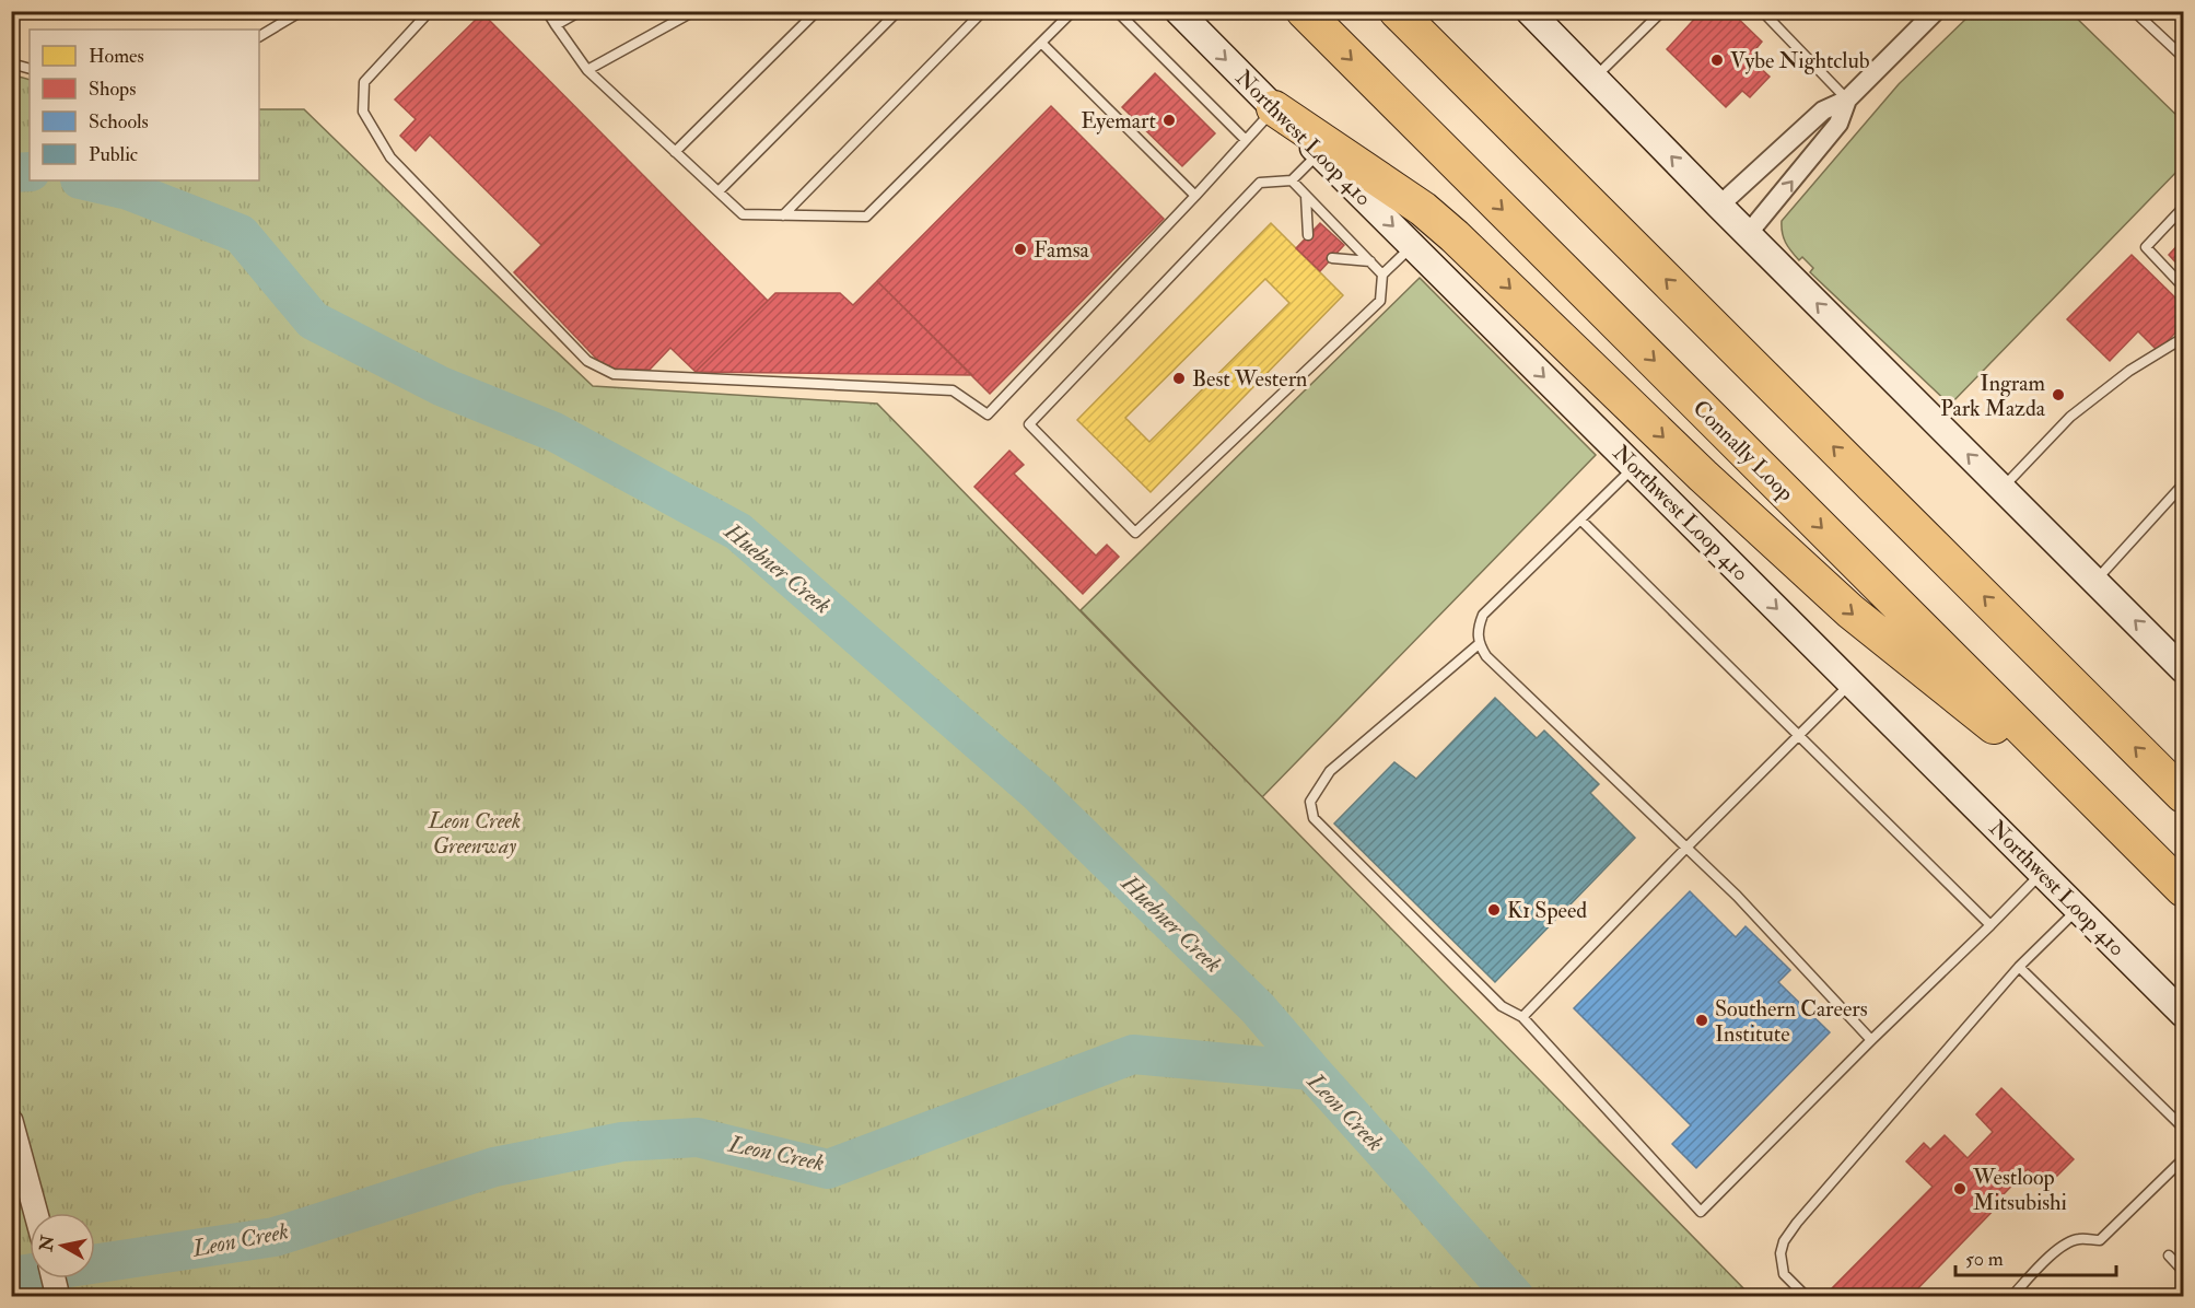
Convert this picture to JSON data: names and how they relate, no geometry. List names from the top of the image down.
{
  "streets": {
    "highway": ["Connally Loop"],
    "main road": ["Northwest Loop 410"]
  },
  "one_way": ["Northwest Loop 410"],
  "water": ["Huebner Creek", "Leon Creek"],
  "parks": ["Leon Creek Greenway"],
  "places": [
    "Vybe Nightclub",
    "Eyemart",
    "Famsa",
    "Best Western",
    "Ingram Park Mazda",
    "K1 Speed",
    "Southern Careers Institute",
    "Westloop Mitsubishi"
  ],
  "legend": [
    "Homes",
    "Shops",
    "Schools",
    "Public"
  ],
  "scale_bar": "50 m",
  "north": "left"
}
